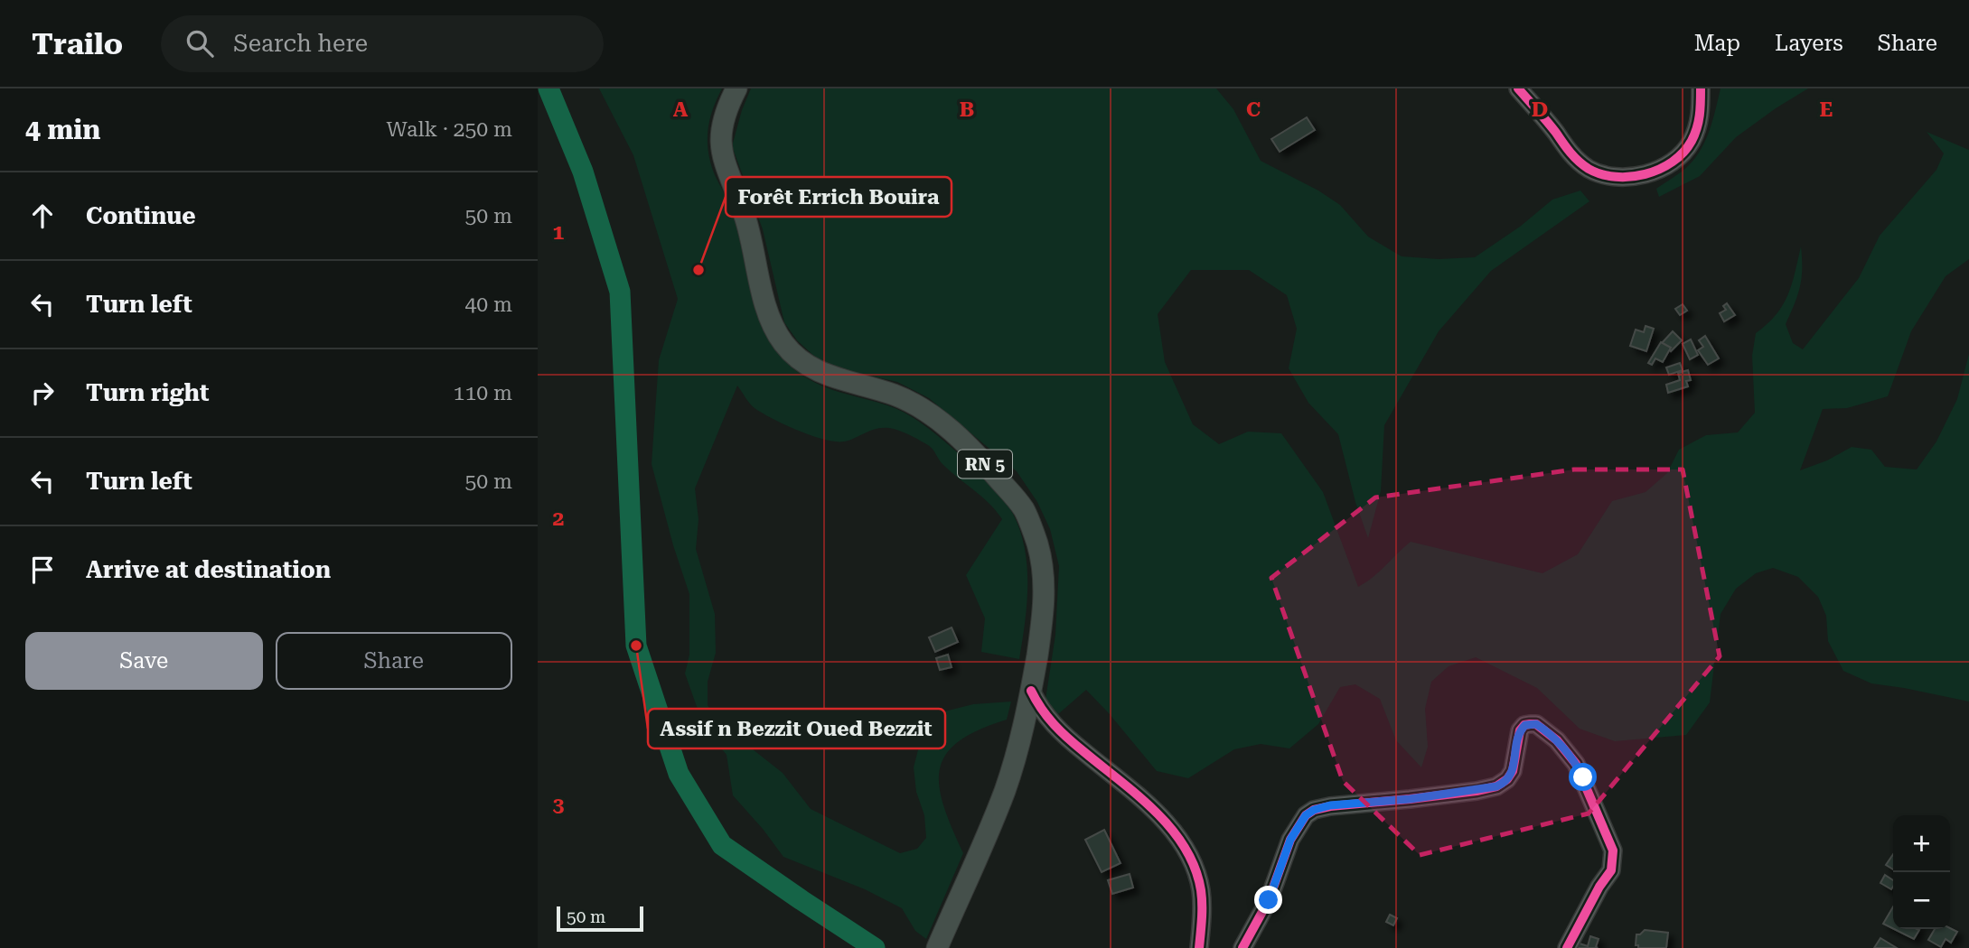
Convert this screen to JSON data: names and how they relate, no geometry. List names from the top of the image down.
{
  "streets": {
    "main road": ["RN 5"]
  },
  "places": ["Forêt Errich Bouira", "Assif n Bezzit Oued Bezzit"],
  "scale_bar": "50 m",
  "page": {
    "header": "Trailo",
    "search": "Search here",
    "nav": ["Map", "Layers", "Share"],
    "heading": ["4 min", "Walk · 250 m"],
    "list": [
      ["Continue", "50 m"],
      ["Turn left", "40 m"],
      ["Turn right", "110 m"],
      ["Turn left", "50 m"],
      "Arrive at destination"
    ],
    "buttons": ["Save", "Share"],
    "map_buttons": ["+", "−"],
    "scale": "50 m"
  },
  "grid": {
    "columns": [
      "A",
      "B",
      "C",
      "D",
      "E"
    ],
    "rows": ["1", "2", "3"]
  }
}
